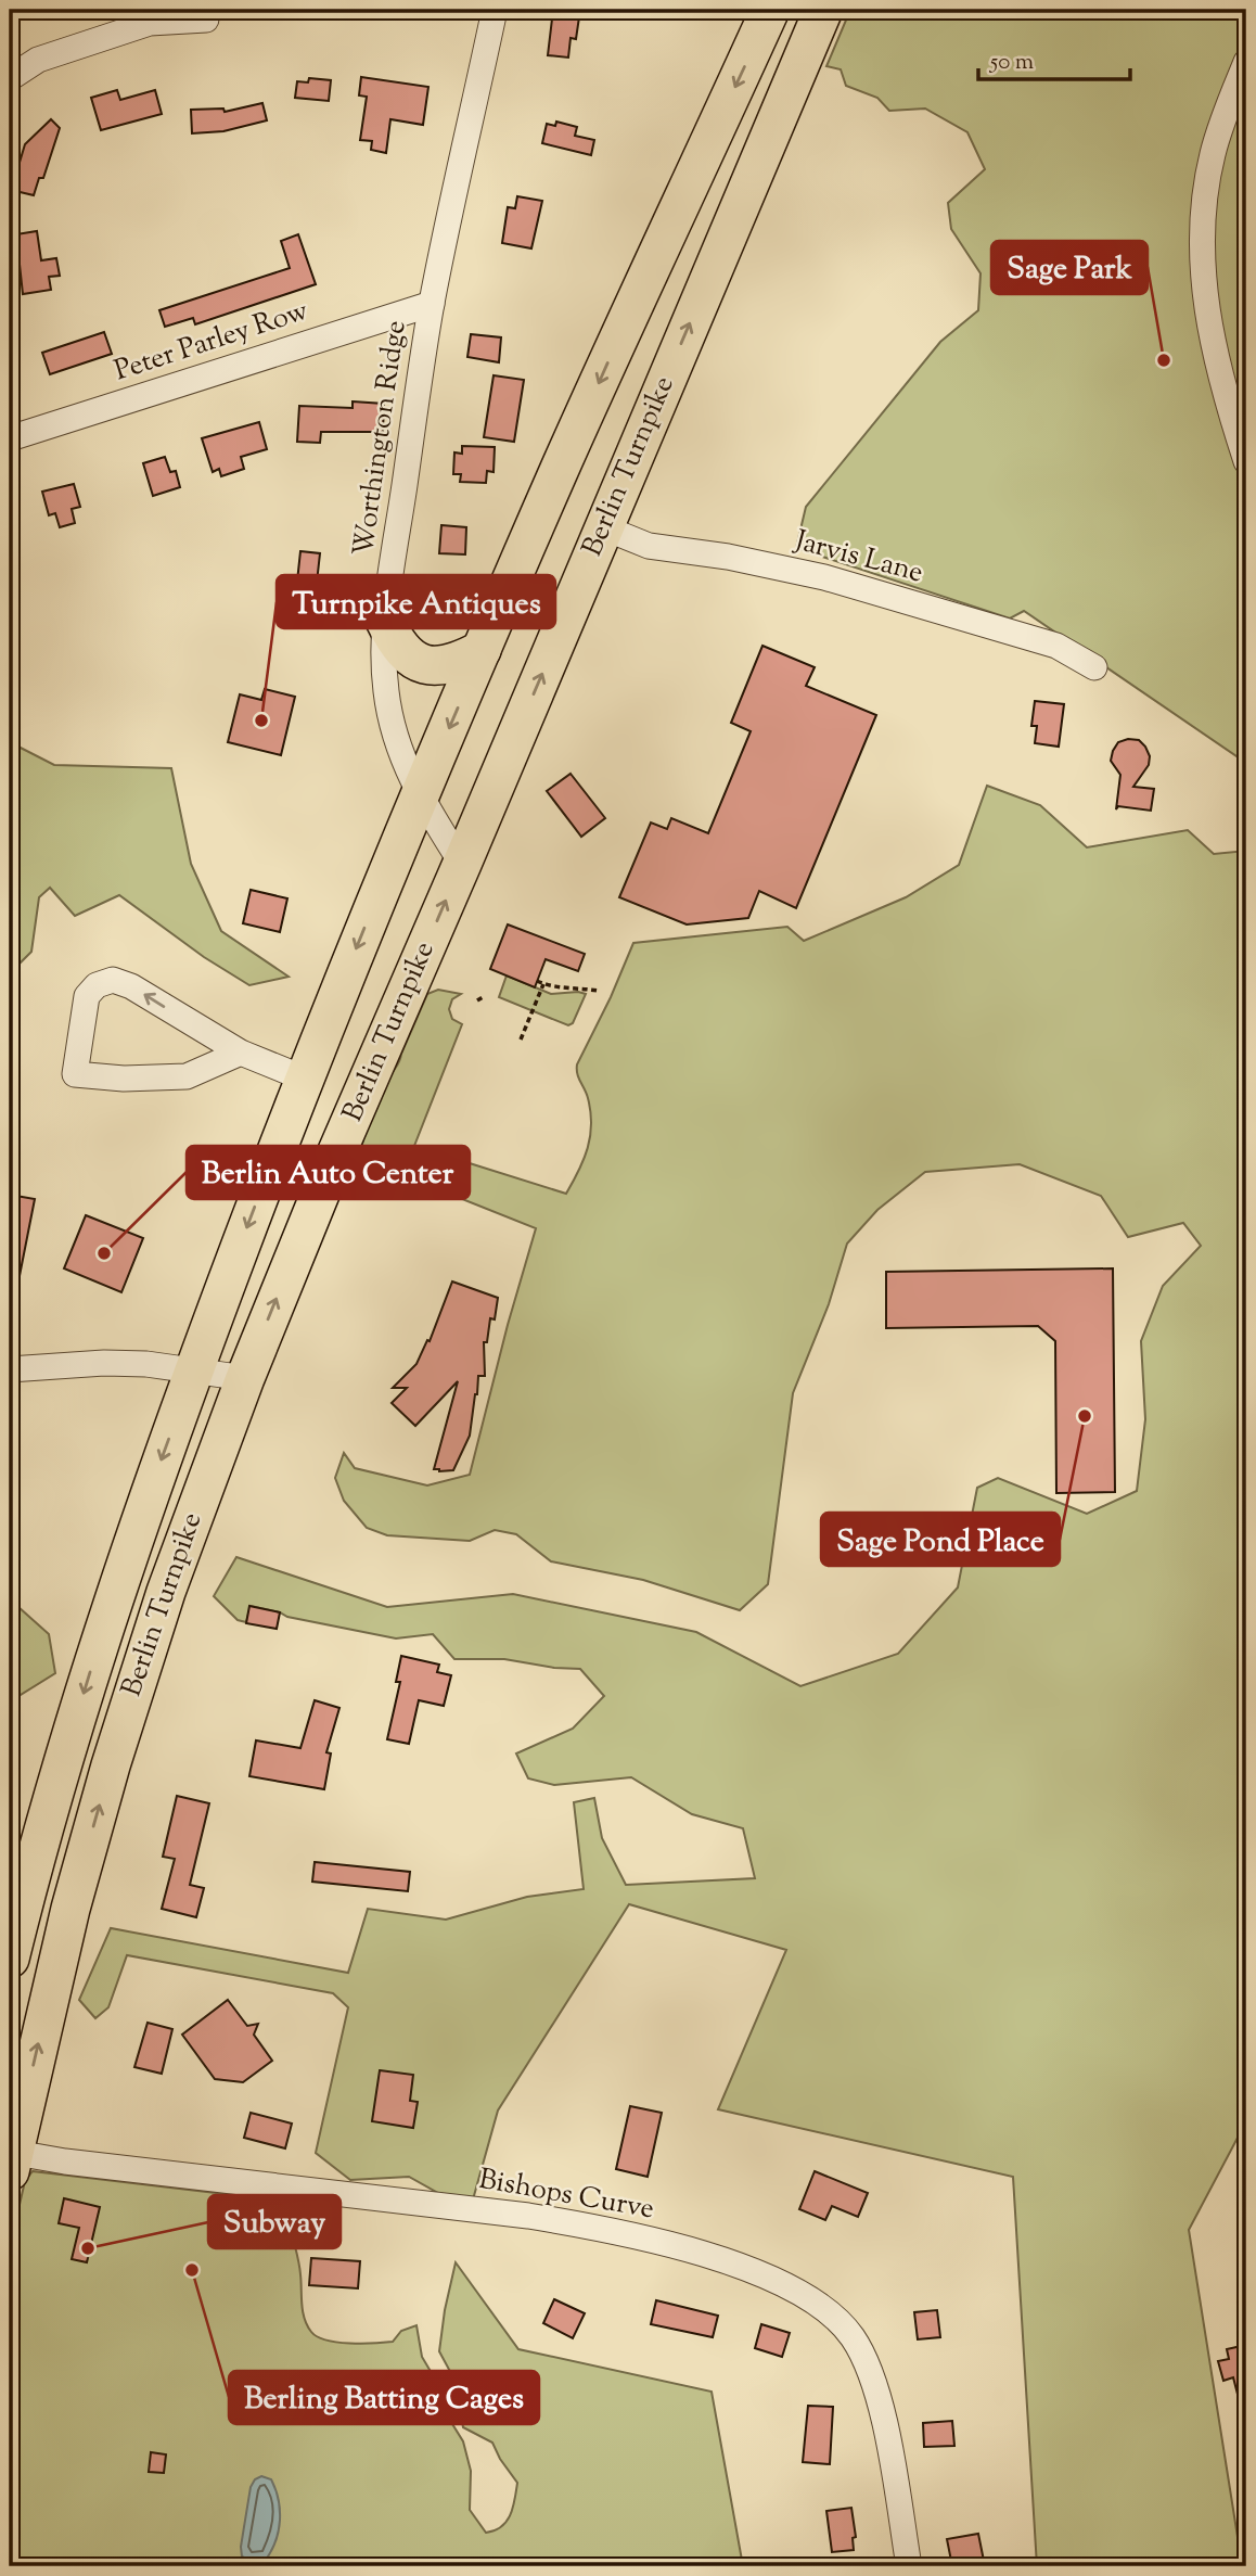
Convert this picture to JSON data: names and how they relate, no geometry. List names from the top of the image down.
{
  "streets": {
    "highway": ["Berlin Turnpike"],
    "street": [
      "Peter Parley Row",
      "Worthington Ridge",
      "Jarvis Lane",
      "Bishops Curve"
    ]
  },
  "crossings": [
    ["Peter Parley Row", "Worthington Ridge"],
    ["Worthington Ridge", "Berlin Turnpike"],
    ["Berlin Turnpike", "Jarvis Lane"],
    ["Berlin Turnpike", "Bishops Curve"]
  ],
  "places": [
    "Sage Park",
    "Turnpike Antiques",
    "Berlin Auto Center",
    "Sage Pond Place",
    "Subway",
    "Berling Batting Cages"
  ],
  "scale_bar": "50 m"
}
